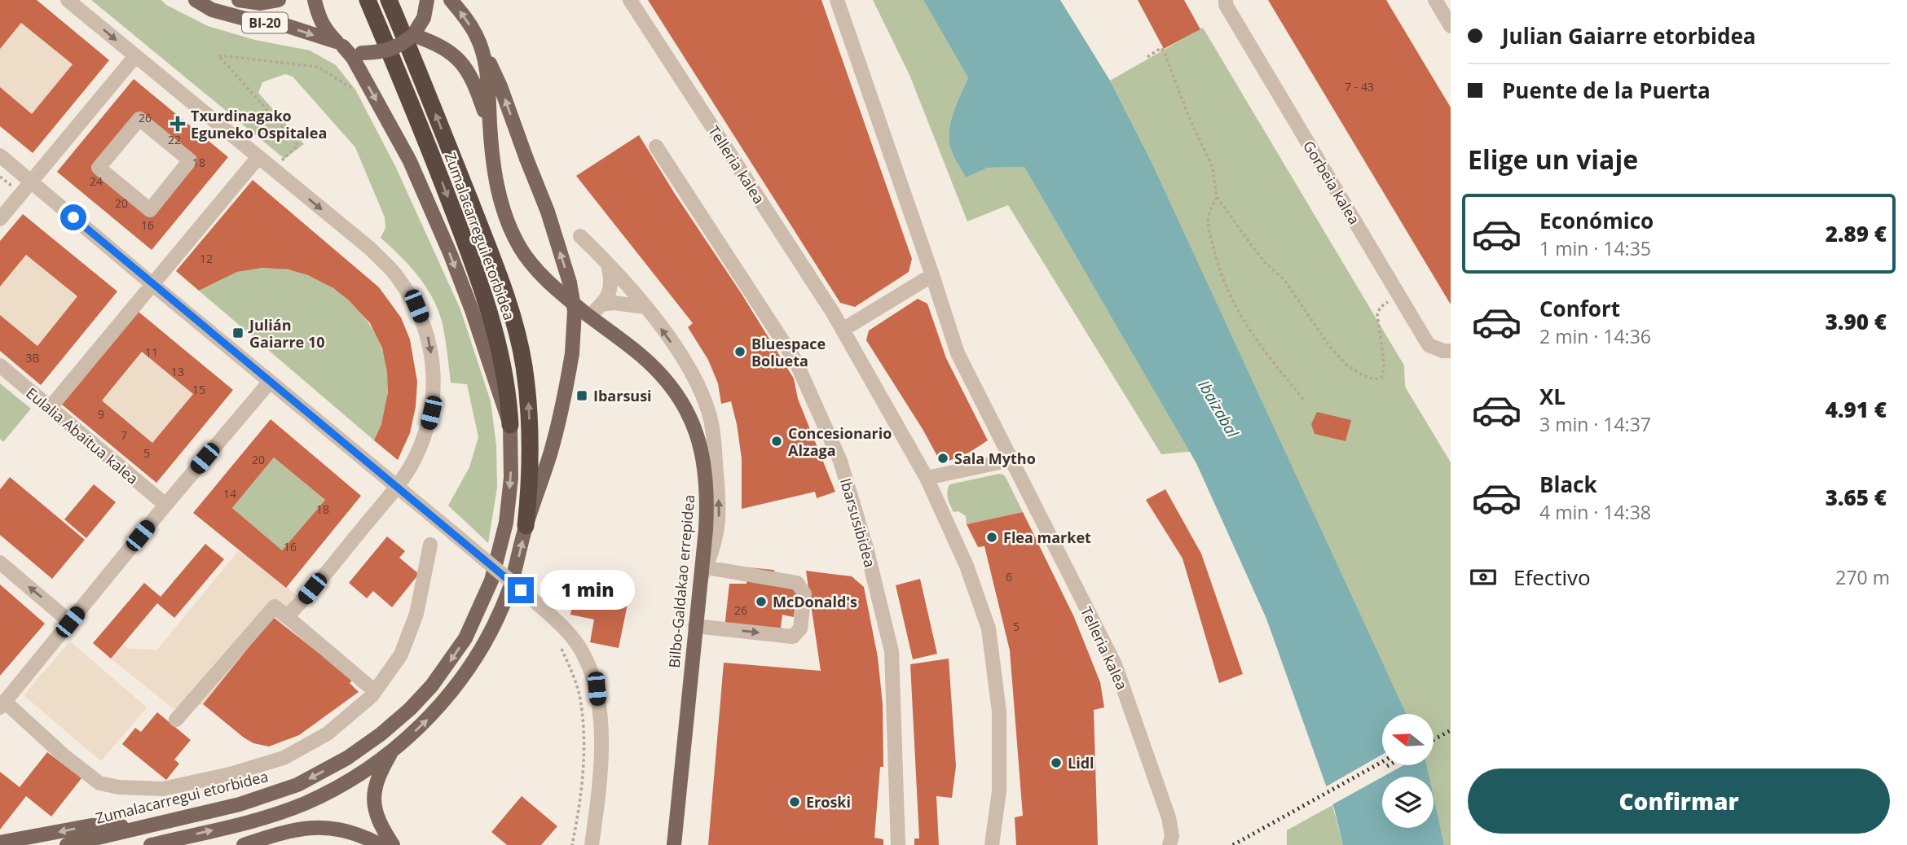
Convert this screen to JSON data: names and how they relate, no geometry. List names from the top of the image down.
{
  "streets": {
    "highway": ["Zumalacarregui etorbidea"],
    "main road": ["BI-20", "Bilbo-Galdakao errepidea"],
    "street": [
      "Telleria kalea",
      "Gorbeia kalea",
      "Eulalia Abaitua kalea",
      "Ibarsusibidea"
    ]
  },
  "water": ["Ibaizabal"],
  "places": {
    "health": ["Txurdinagako Eguneko Ospitalea"],
    "transit": ["Julián Gaiarre 10", "Ibarsusi"],
    "other": [
      "Bluespace Bolueta",
      "Concesionario Alzaga",
      "Sala Mytho",
      "Flea market",
      "McDonald's",
      "Lidl",
      "Eroski"
    ]
  },
  "house_numbers": [
    "7 - 43",
    "26",
    "22",
    "18",
    "24",
    "20",
    "16",
    "12",
    "11",
    "3B",
    "13",
    "15",
    "9",
    "7",
    "5",
    "20",
    "14",
    "18",
    "16",
    "6",
    "26",
    "5"
  ],
  "north": "left",
  "page": {
    "banner": ["Julian Gaiarre etorbidea", "Puente de la Puerta"],
    "heading": "Elige un viaje",
    "list": [
      {
        "name": "Económico",
        "note": "1 min · 14:35",
        "value": "2.89 €"
      },
      {
        "name": "Confort",
        "note": "2 min · 14:36",
        "value": "3.90 €"
      },
      {
        "name": "XL",
        "note": "3 min · 14:37",
        "value": "4.91 €"
      },
      {
        "name": "Black",
        "note": "4 min · 14:38",
        "value": "3.65 €"
      }
    ],
    "pay": ["Efectivo", "270 m"],
    "bubble": "1 min",
    "buttons": "Confirmar"
  }
}
